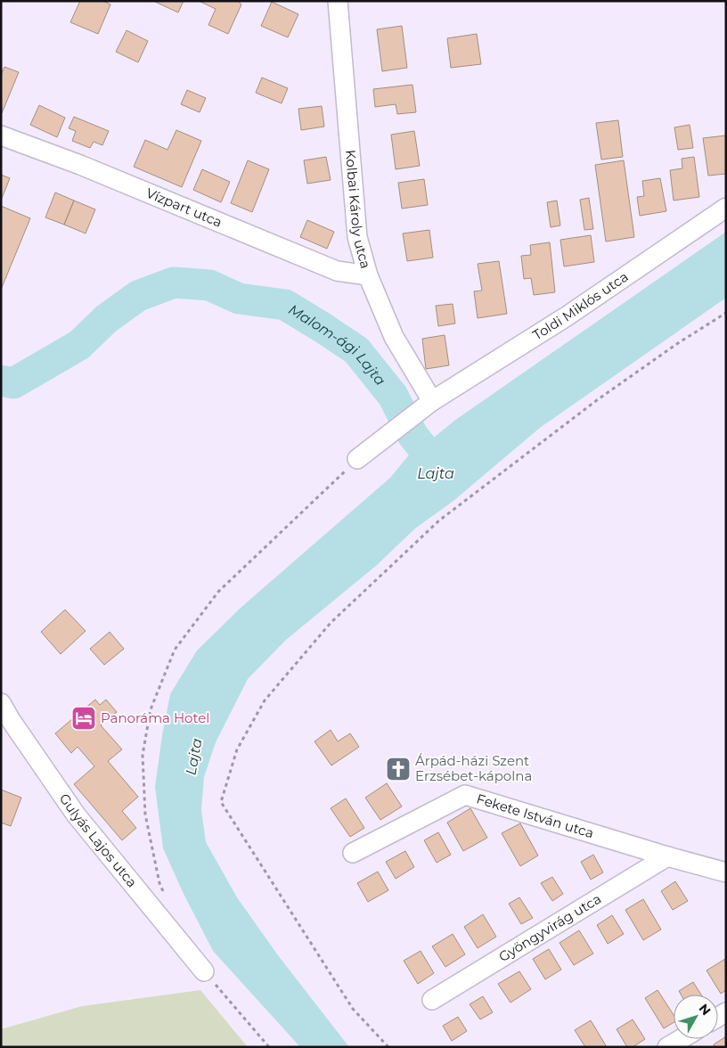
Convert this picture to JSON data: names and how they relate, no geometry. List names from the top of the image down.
{
  "streets": {
    "street": [
      "Vízpart utca",
      "Kolbai Károly utca",
      "Toldi Miklós utca",
      "Fekete István utca",
      "Gulyás Lajos utca",
      "Gyöngyvirág utca"
    ]
  },
  "crossings": [
    ["Vízpart utca", "Kolbai Károly utca"],
    ["Kolbai Károly utca", "Toldi Miklós utca"],
    ["Fekete István utca", "Gyöngyvirág utca"]
  ],
  "water": ["Malom-ági Lajta", "Lajta"],
  "places": {
    "hotel": ["Panoráma Hotel"],
    "church": ["Árpád-házi Szent Erzsébet-kápolna"]
  },
  "north": "top right"
}
